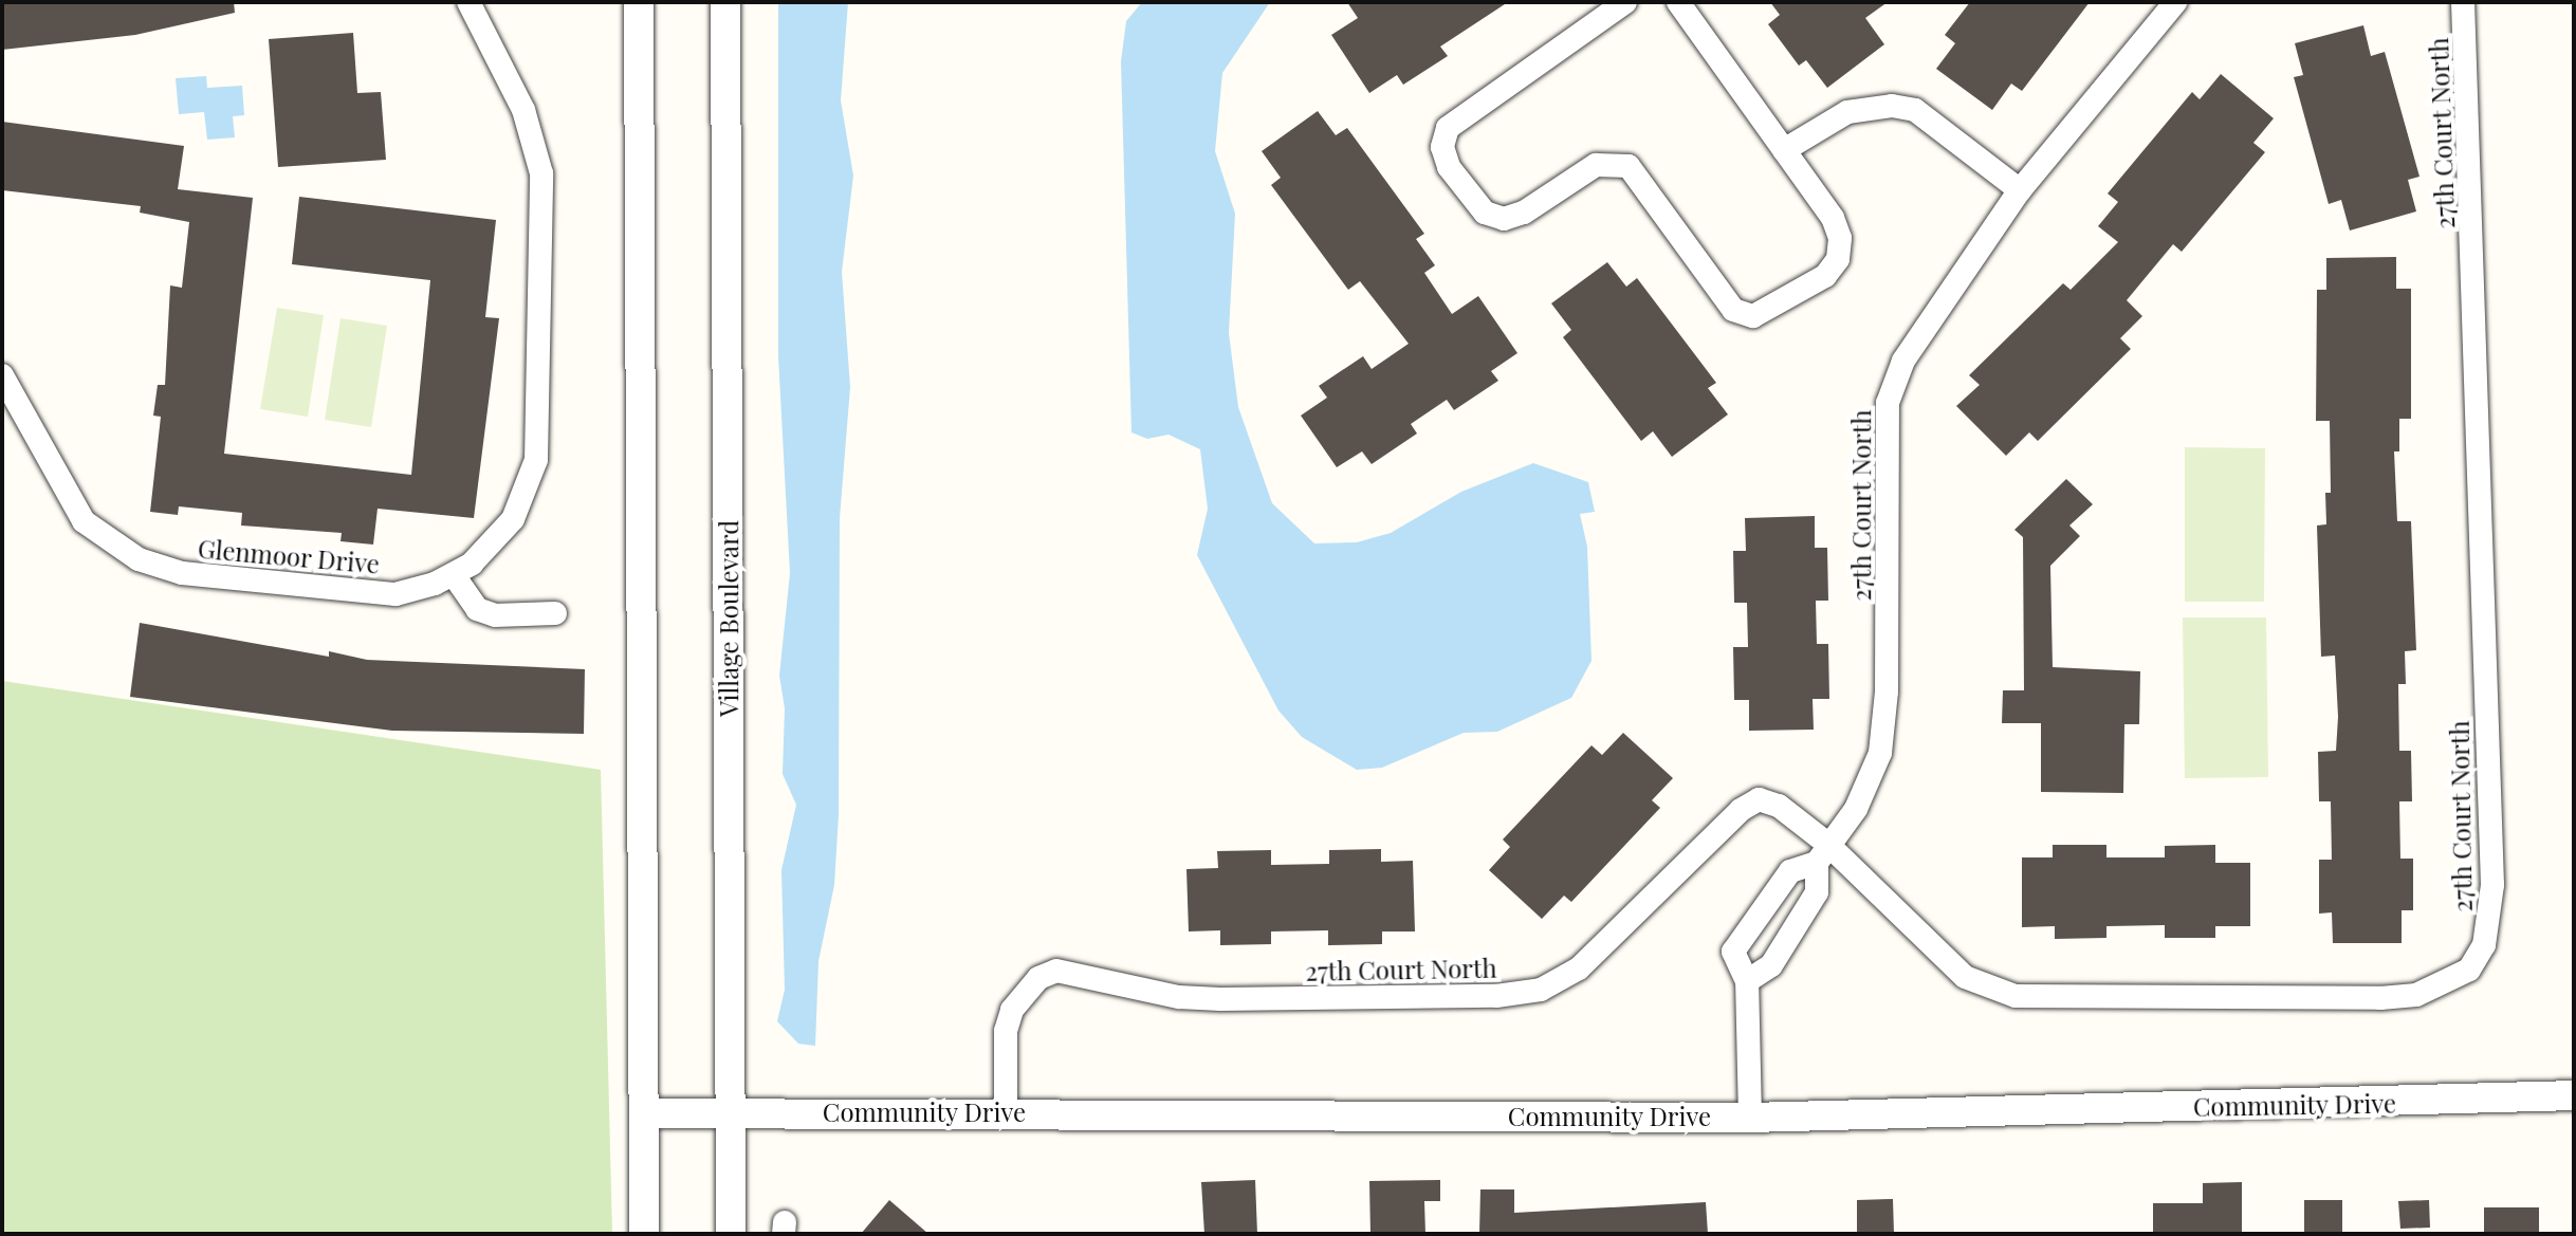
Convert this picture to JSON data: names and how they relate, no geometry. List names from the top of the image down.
{
  "streets": {
    "street": [
      "27th Court North",
      "Glenmoor Drive",
      "Village Boulevard",
      "Community Drive"
    ]
  },
  "crossings": [
    ["27th Court North", "Community Drive"],
    ["Village Boulevard", "Community Drive"]
  ]
}
